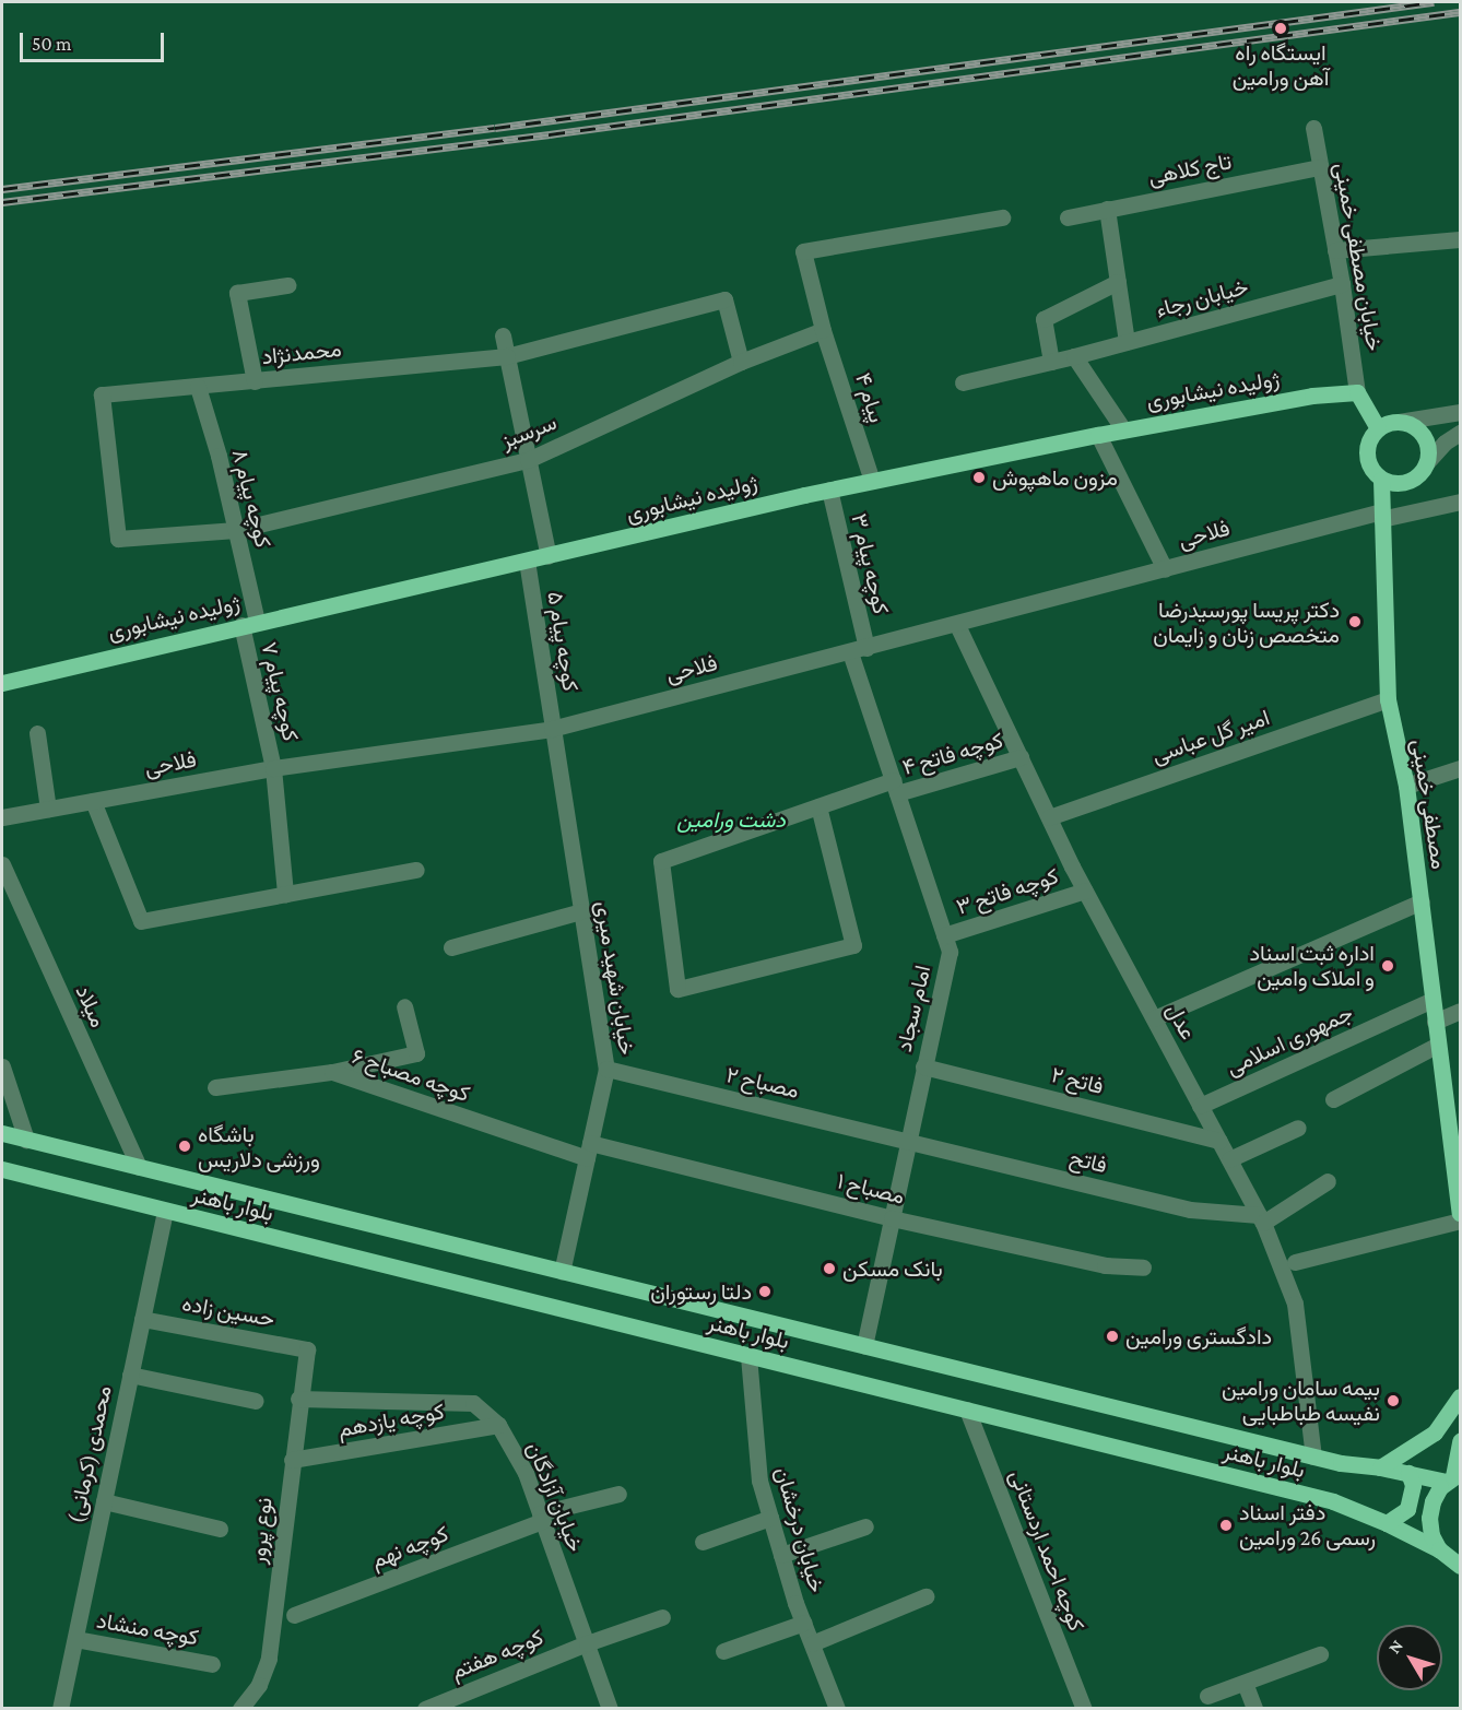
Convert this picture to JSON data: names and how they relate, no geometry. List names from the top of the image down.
{
  "streets": {
    "main road": ["ژولیده نیشابوری", "مصطفی خمینی", "بلوار باهنر"],
    "street": [
      "تاج کلاهی",
      "خیابان مصطفی خمینی",
      "خیابان رجاء",
      "محمدنژاد",
      "پیام ۴",
      "سرسبز",
      "کوچه پیام ۸",
      "فلاحی",
      "کوچه پیام ۳",
      "کوچه پیام ۵",
      "کوچه پیام ۷",
      "امیر گل عباسی",
      "کوچه فاتح ۴",
      "کوچه فاتح ۳",
      "خیابان شهید میری",
      "میلاد",
      "امام سجاد",
      "عدل",
      "جمهوری اسلامی",
      "کوچه مصباح ۶",
      "فاتح ۲",
      "مصباح ۲",
      "فاتح",
      "مصباح ۱",
      "حسین زاده",
      "کوچه یازدهم",
      "محمدی (کرمانی)",
      "خیابان آزادگان",
      "خیابان درخشان",
      "نوع پرور",
      "کوچه نهم",
      "کوچه احمد اردستانی",
      "کوچه منشاد",
      "کوچه هفتم"
    ]
  },
  "crossings": [
    ["تاج کلاهی", "خیابان مصطفی خمینی"],
    ["خیابان مصطفی خمینی", "خیابان رجاء"],
    ["خیابان مصطفی خمینی", "ژولیده نیشابوری"],
    ["محمدنژاد", "سرسبز"],
    ["محمدنژاد", "کوچه پیام ۸"],
    ["ژولیده نیشابوری", "پیام ۴"],
    ["ژولیده نیشابوری", "کوچه پیام ۸"],
    ["ژولیده نیشابوری", "کوچه پیام ۳"],
    ["ژولیده نیشابوری", "کوچه پیام ۵"],
    ["ژولیده نیشابوری", "کوچه پیام ۷"],
    ["پیام ۴", "سرسبز"],
    ["سرسبز", "کوچه پیام ۸"],
    ["کوچه پیام ۸", "کوچه پیام ۷"],
    ["فلاحی", "کوچه پیام ۳"],
    ["فلاحی", "کوچه پیام ۵"],
    ["فلاحی", "کوچه پیام ۷"],
    ["فلاحی", "مصطفی خمینی"],
    ["فلاحی", "خیابان شهید میری"],
    ["فلاحی", "امام سجاد"],
    ["فلاحی", "عدل"],
    ["کوچه پیام ۳", "امام سجاد"],
    ["کوچه پیام ۵", "خیابان شهید میری"],
    ["امیر گل عباسی", "مصطفی خمینی"],
    ["امیر گل عباسی", "عدل"],
    ["کوچه فاتح ۴", "امام سجاد"],
    ["کوچه فاتح ۴", "عدل"],
    ["مصطفی خمینی", "جمهوری اسلامی"],
    ["کوچه فاتح ۳", "امام سجاد"],
    ["کوچه فاتح ۳", "عدل"],
    ["خیابان شهید میری", "کوچه مصباح ۶"],
    ["خیابان شهید میری", "مصباح ۲"],
    ["خیابان شهید میری", "مصباح ۱"],
    ["خیابان شهید میری", "بلوار باهنر"],
    ["میلاد", "بلوار باهنر"],
    ["امام سجاد", "فاتح ۲"],
    ["امام سجاد", "مصباح ۲"],
    ["امام سجاد", "فاتح"],
    ["امام سجاد", "مصباح ۱"],
    ["امام سجاد", "بلوار باهنر"],
    ["عدل", "جمهوری اسلامی"],
    ["عدل", "فاتح ۲"],
    ["عدل", "فاتح"],
    ["عدل", "بلوار باهنر"],
    ["کوچه مصباح ۶", "مصباح ۱"],
    ["مصباح ۲", "فاتح"],
    ["بلوار باهنر", "محمدی (کرمانی)"],
    ["بلوار باهنر", "خیابان درخشان"],
    ["بلوار باهنر", "کوچه احمد اردستانی"],
    ["حسین زاده", "محمدی (کرمانی)"],
    ["حسین زاده", "نوع پرور"],
    ["کوچه یازدهم", "خیابان آزادگان"],
    ["کوچه یازدهم", "نوع پرور"],
    ["محمدی (کرمانی)", "کوچه منشاد"],
    ["خیابان آزادگان", "نوع پرور"],
    ["خیابان آزادگان", "کوچه نهم"],
    ["خیابان آزادگان", "کوچه هفتم"]
  ],
  "parks": ["دشت ورامین"],
  "places": [
    "ایستگاه راه آهن ورامین",
    "مزون ماهپوش",
    "دکتر پریسا پورسیدرضا متخصص زنان و زایمان",
    "اداره ثبت اسناد و املاک وامین",
    "باشگاه ورزشی دلاریس",
    "بانک مسکن",
    "دلتا رستوران",
    "دادگستری ورامین",
    "بیمه سامان ورامین نفیسه طباطبایی",
    "دفتر اسناد رسمی 26 ورامین"
  ],
  "scale_bar": "50 m",
  "north": "top left"
}
